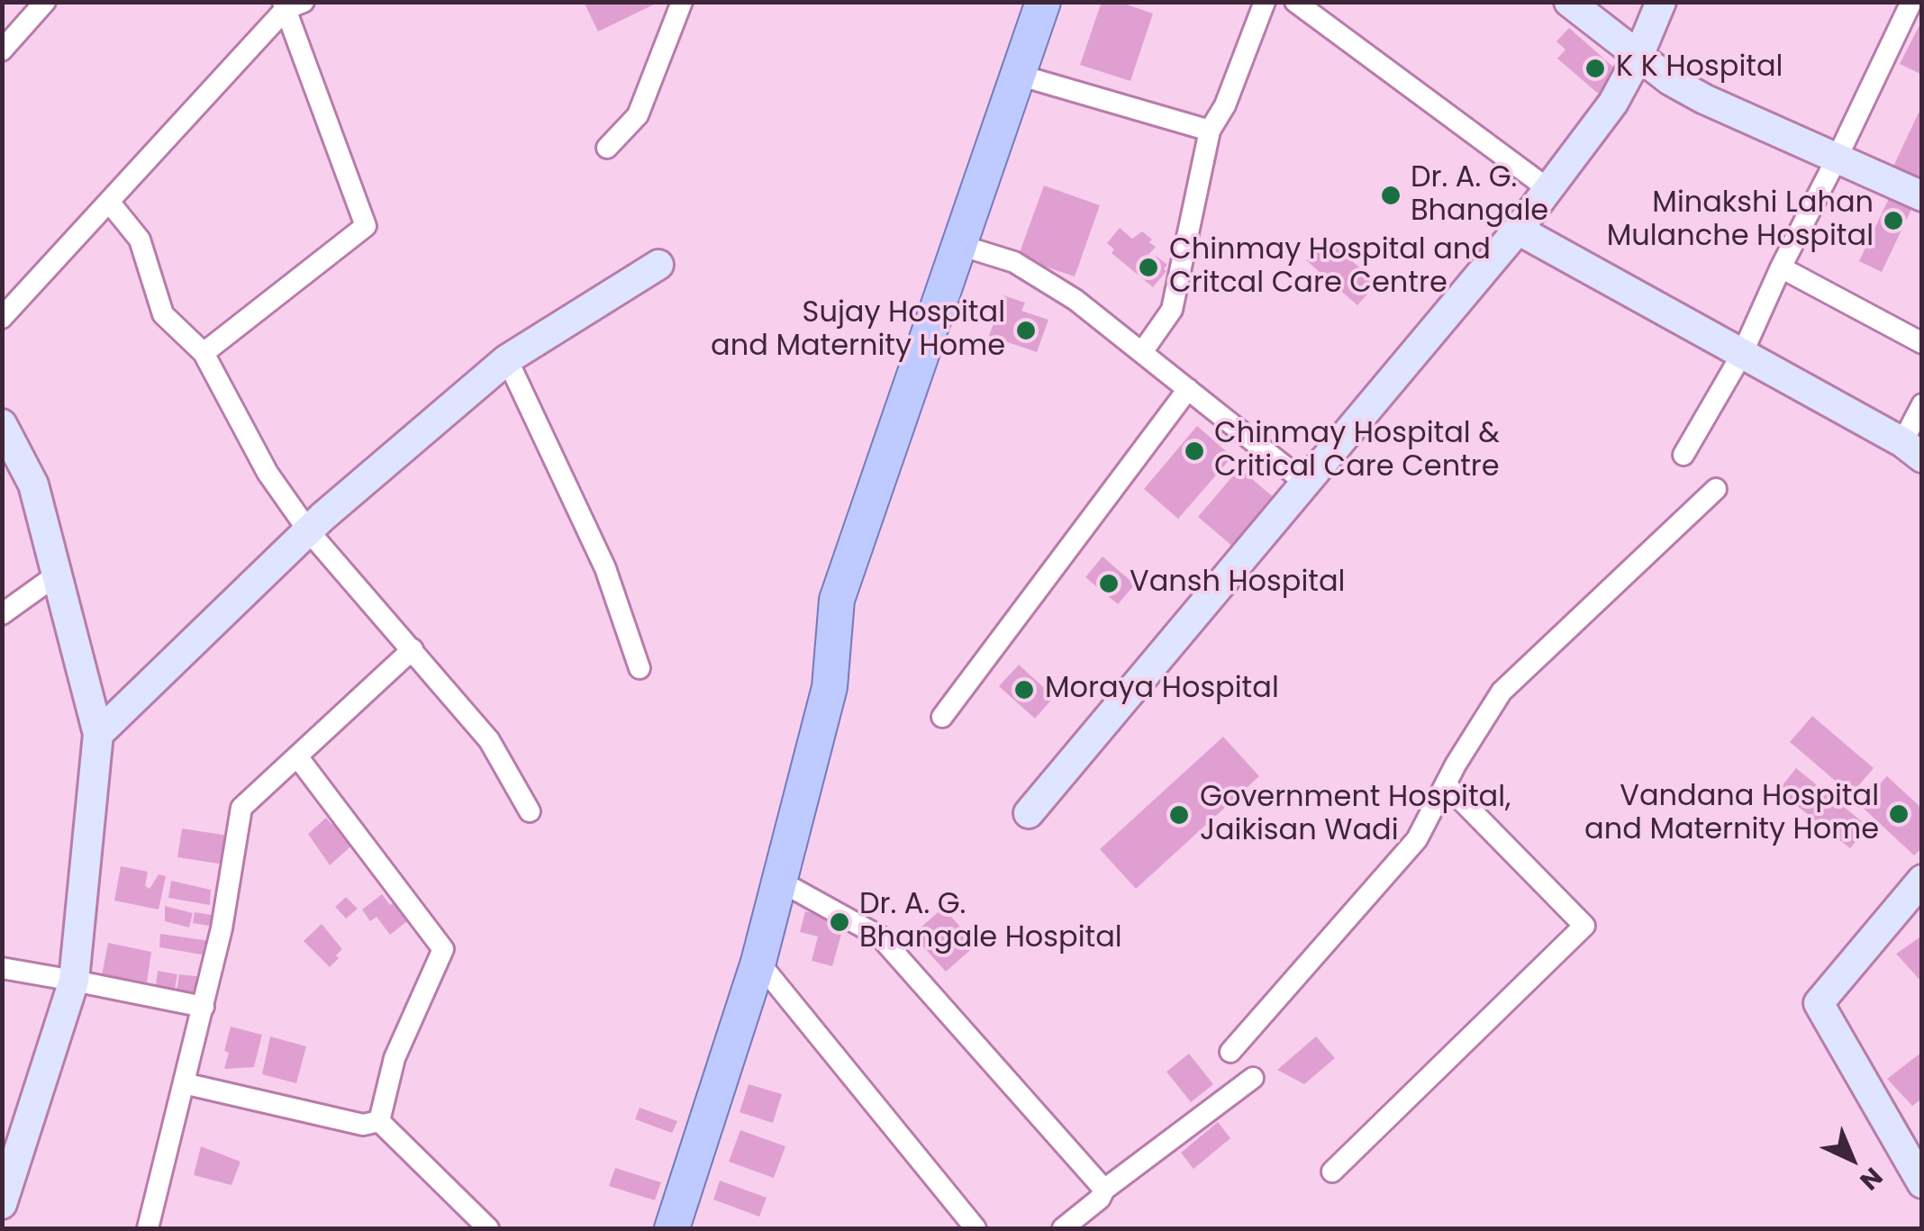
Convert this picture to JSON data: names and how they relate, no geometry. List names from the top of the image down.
{
  "places": [
    "K K Hospital",
    "Dr. A. G. Bhangale",
    "Minakshi Lahan Mulanche Hospital",
    "Chinmay Hospital and Critcal Care Centre",
    "Sujay Hospital and Maternity Home",
    "Chinmay Hospital & Critical Care Centre",
    "Vansh Hospital",
    "Moraya Hospital",
    "Vandana Hospital and Maternity Home",
    "Government Hospital, Jaikisan Wadi",
    "Dr. A. G. Bhangale Hospital"
  ],
  "north": "bottom right"
}
